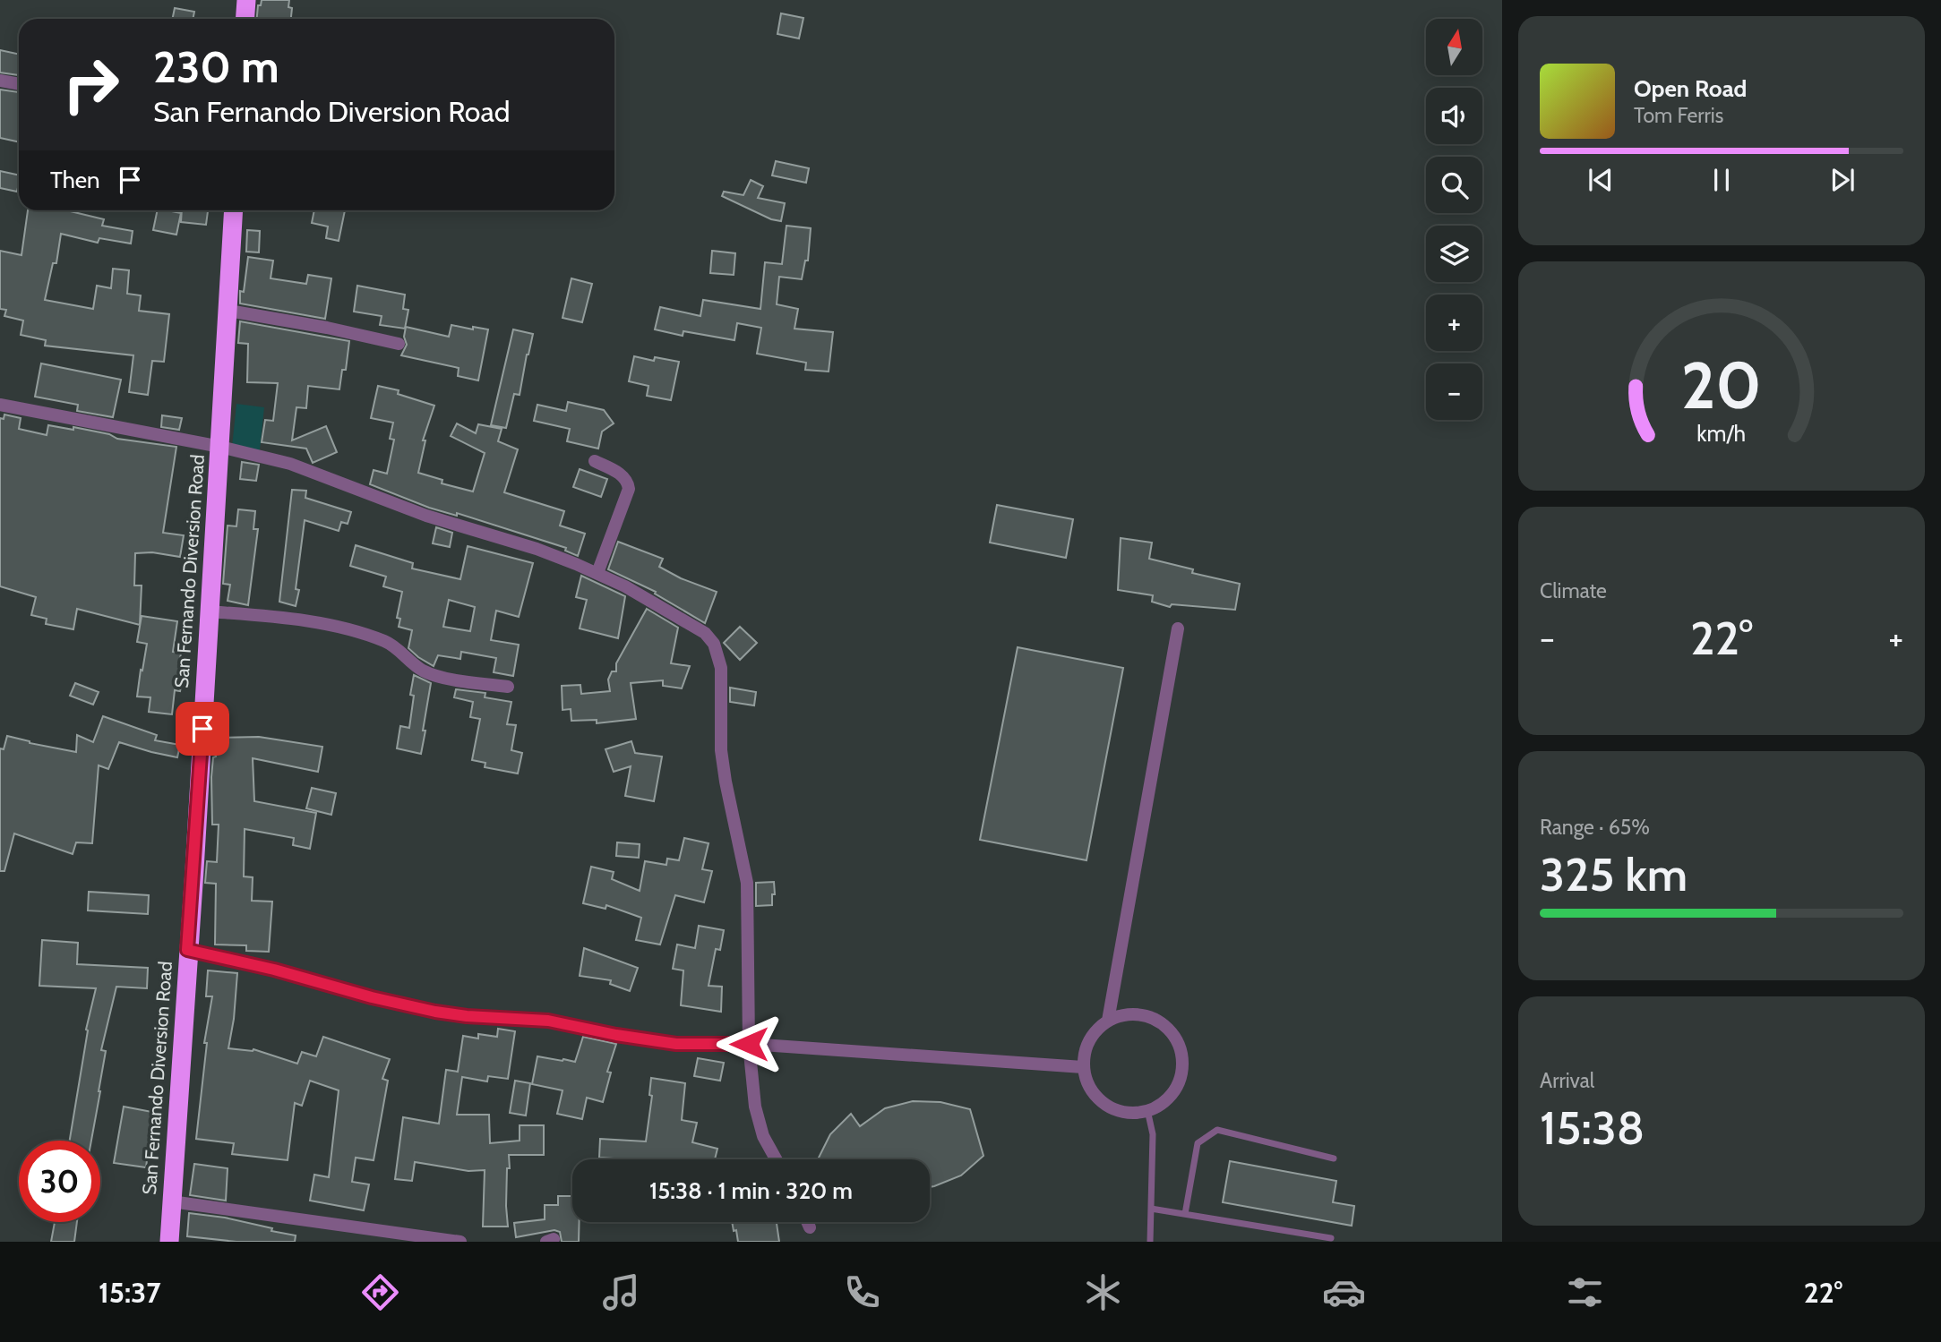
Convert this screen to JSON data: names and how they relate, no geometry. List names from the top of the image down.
{
  "streets": {
    "highway": ["San Fernando Diversion Road"]
  },
  "north": "top",
  "page": {
    "map_buttons": ["+", "−"],
    "turn": ["230 m", "San Fernando Diversion Road"],
    "song": ["Open Road", "Tom Ferris"],
    "then": "Then",
    "tile": [
      "Climate",
      ["Range · 65%", "325 km"],
      ["Arrival", "15:38"]
    ],
    "heat": ["−", "22°", "+"],
    "limit": "30",
    "trip": "15:38 · 1 min · 320 m",
    "tabs": ["15:37", "22°"],
    "gauge": ["20", "km/h"]
  }
}
